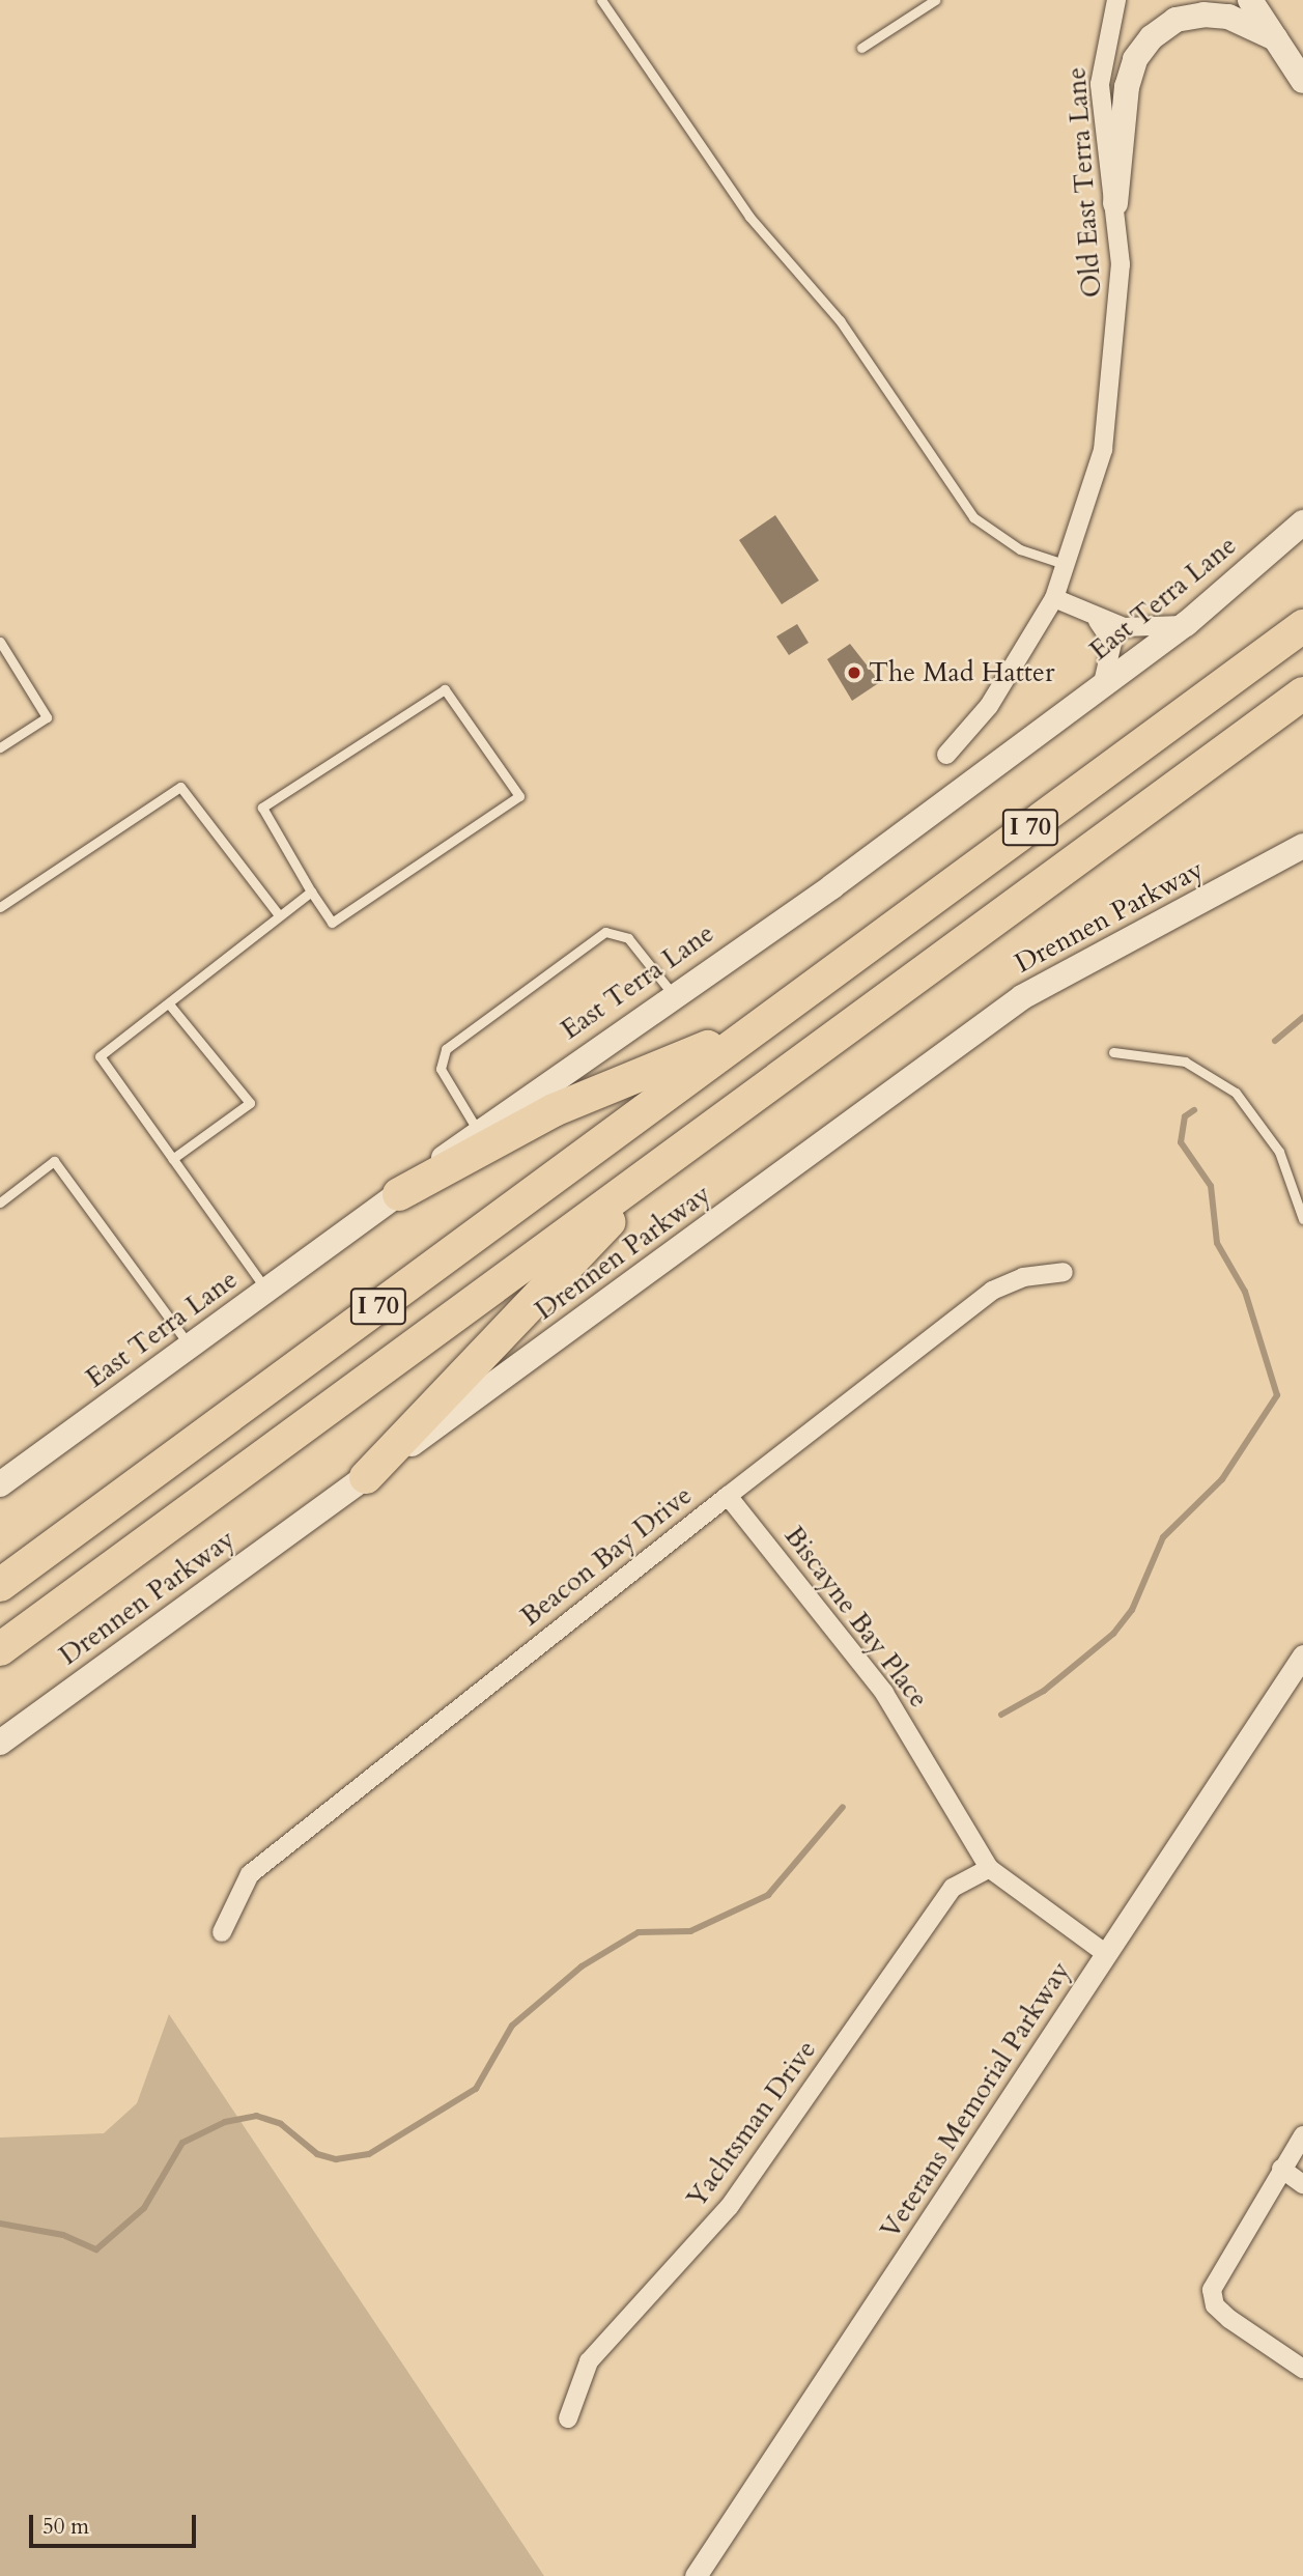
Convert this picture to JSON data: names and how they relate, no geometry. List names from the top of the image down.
{
  "streets": {
    "highway": ["I 70"],
    "main road": ["East Terra Lane", "Drennen Parkway"],
    "street": [
      "Old East Terra Lane",
      "Beacon Bay Drive",
      "Biscayne Bay Place",
      "Veterans Memorial Parkway",
      "Yachtsman Drive"
    ]
  },
  "crossings": [
    ["Beacon Bay Drive", "Biscayne Bay Place"],
    ["Biscayne Bay Place", "Yachtsman Drive"]
  ],
  "places": ["The Mad Hatter"],
  "scale_bar": "50 m"
}
